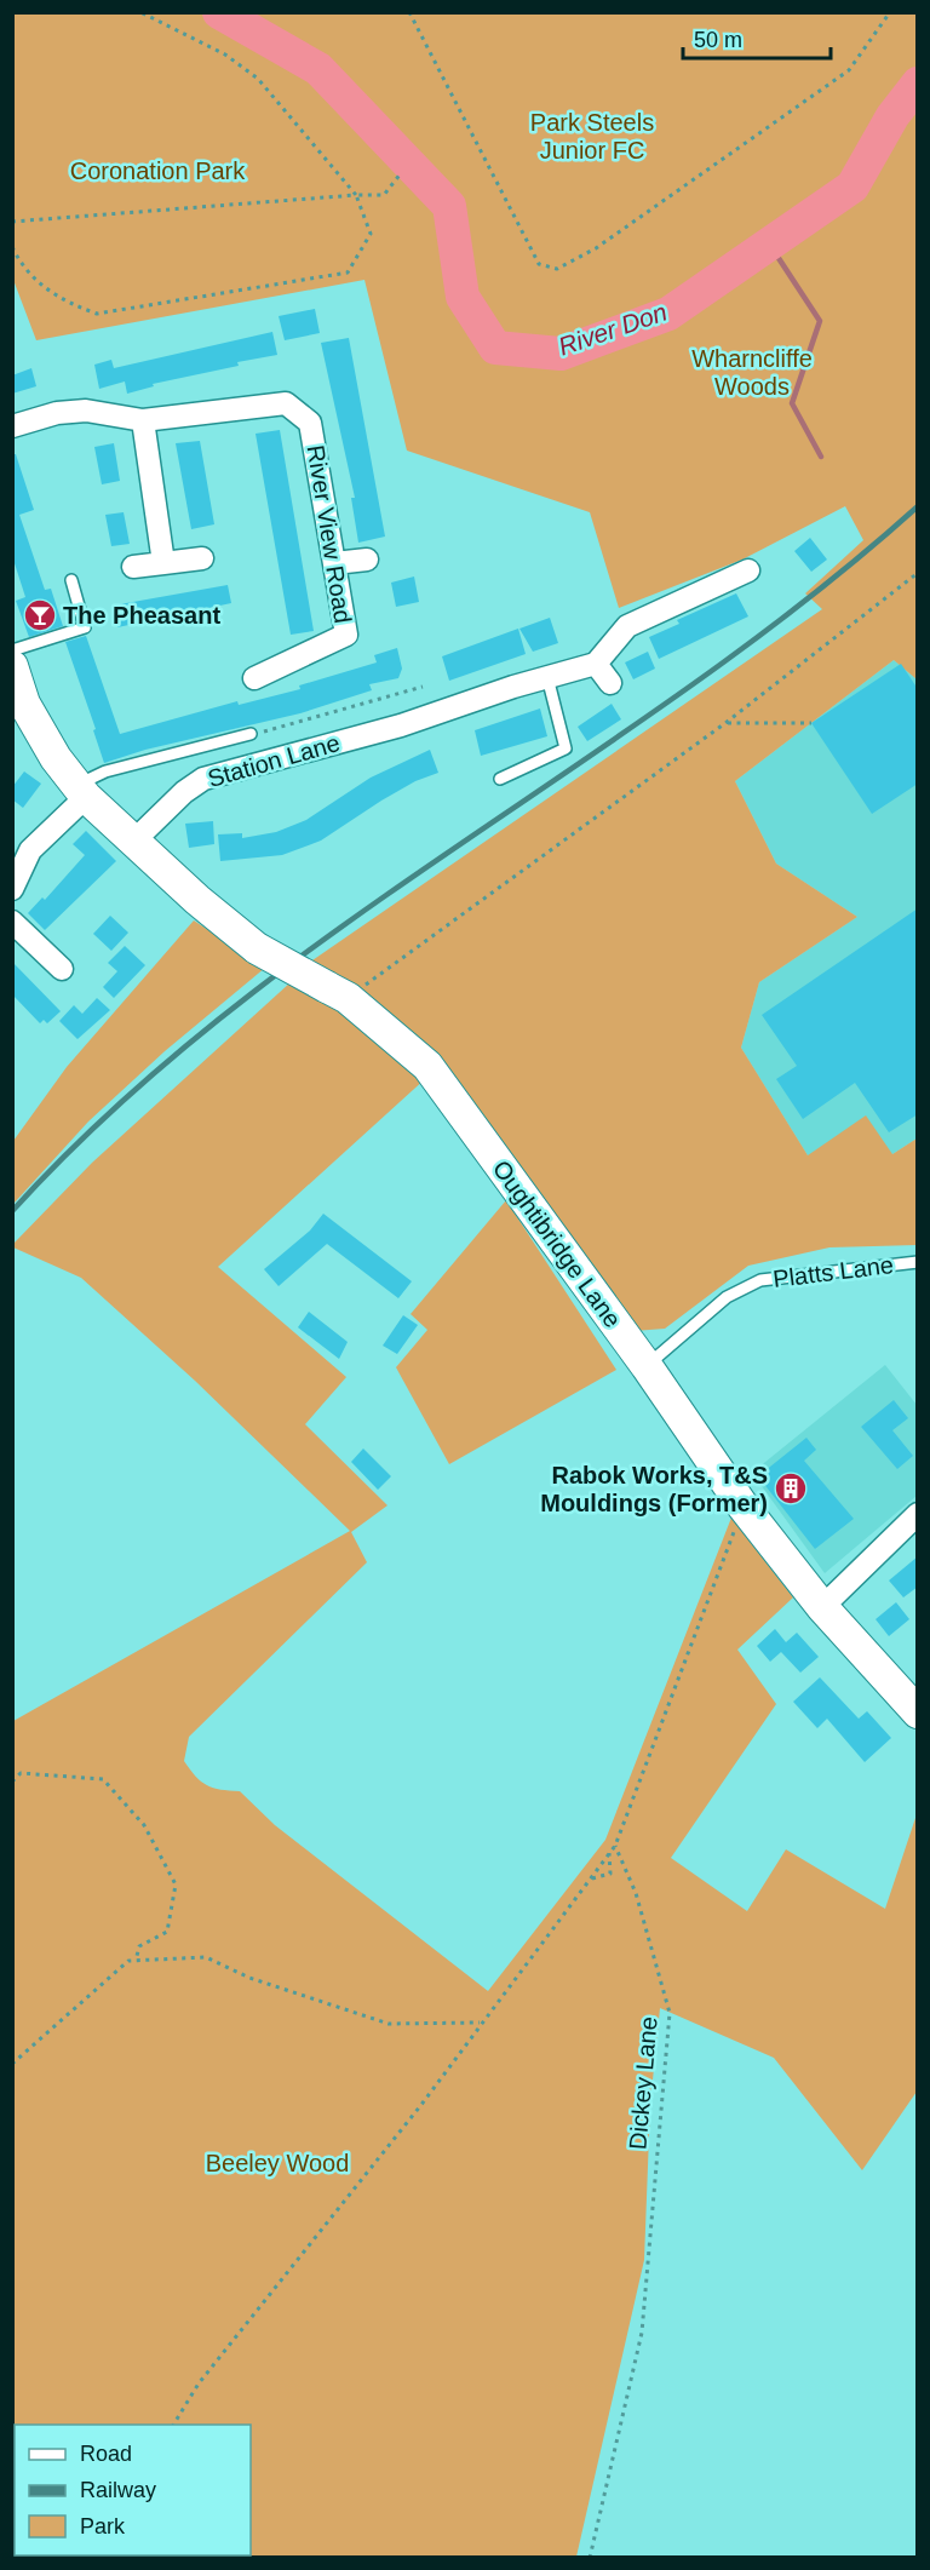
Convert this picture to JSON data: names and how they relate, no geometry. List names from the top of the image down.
{
  "streets": {
    "street": ["River View Road", "Station Lane", "Oughtibridge Lane"],
    "lane": ["Platts Lane"],
    "path": ["Dickey Lane"]
  },
  "crossings": [
    ["Station Lane", "Oughtibridge Lane"],
    ["Oughtibridge Lane", "Platts Lane"]
  ],
  "water": ["River Don"],
  "parks": [
    "Park Steels Junior FC",
    "Coronation Park",
    "Wharncliffe Woods",
    "Beeley Wood"
  ],
  "places": {
    "bar": ["The Pheasant"],
    "building": ["Rabok Works, T&S Mouldings (Former)"]
  },
  "legend": ["Road", "Railway", "Park"],
  "scale_bar": "50 m"
}
